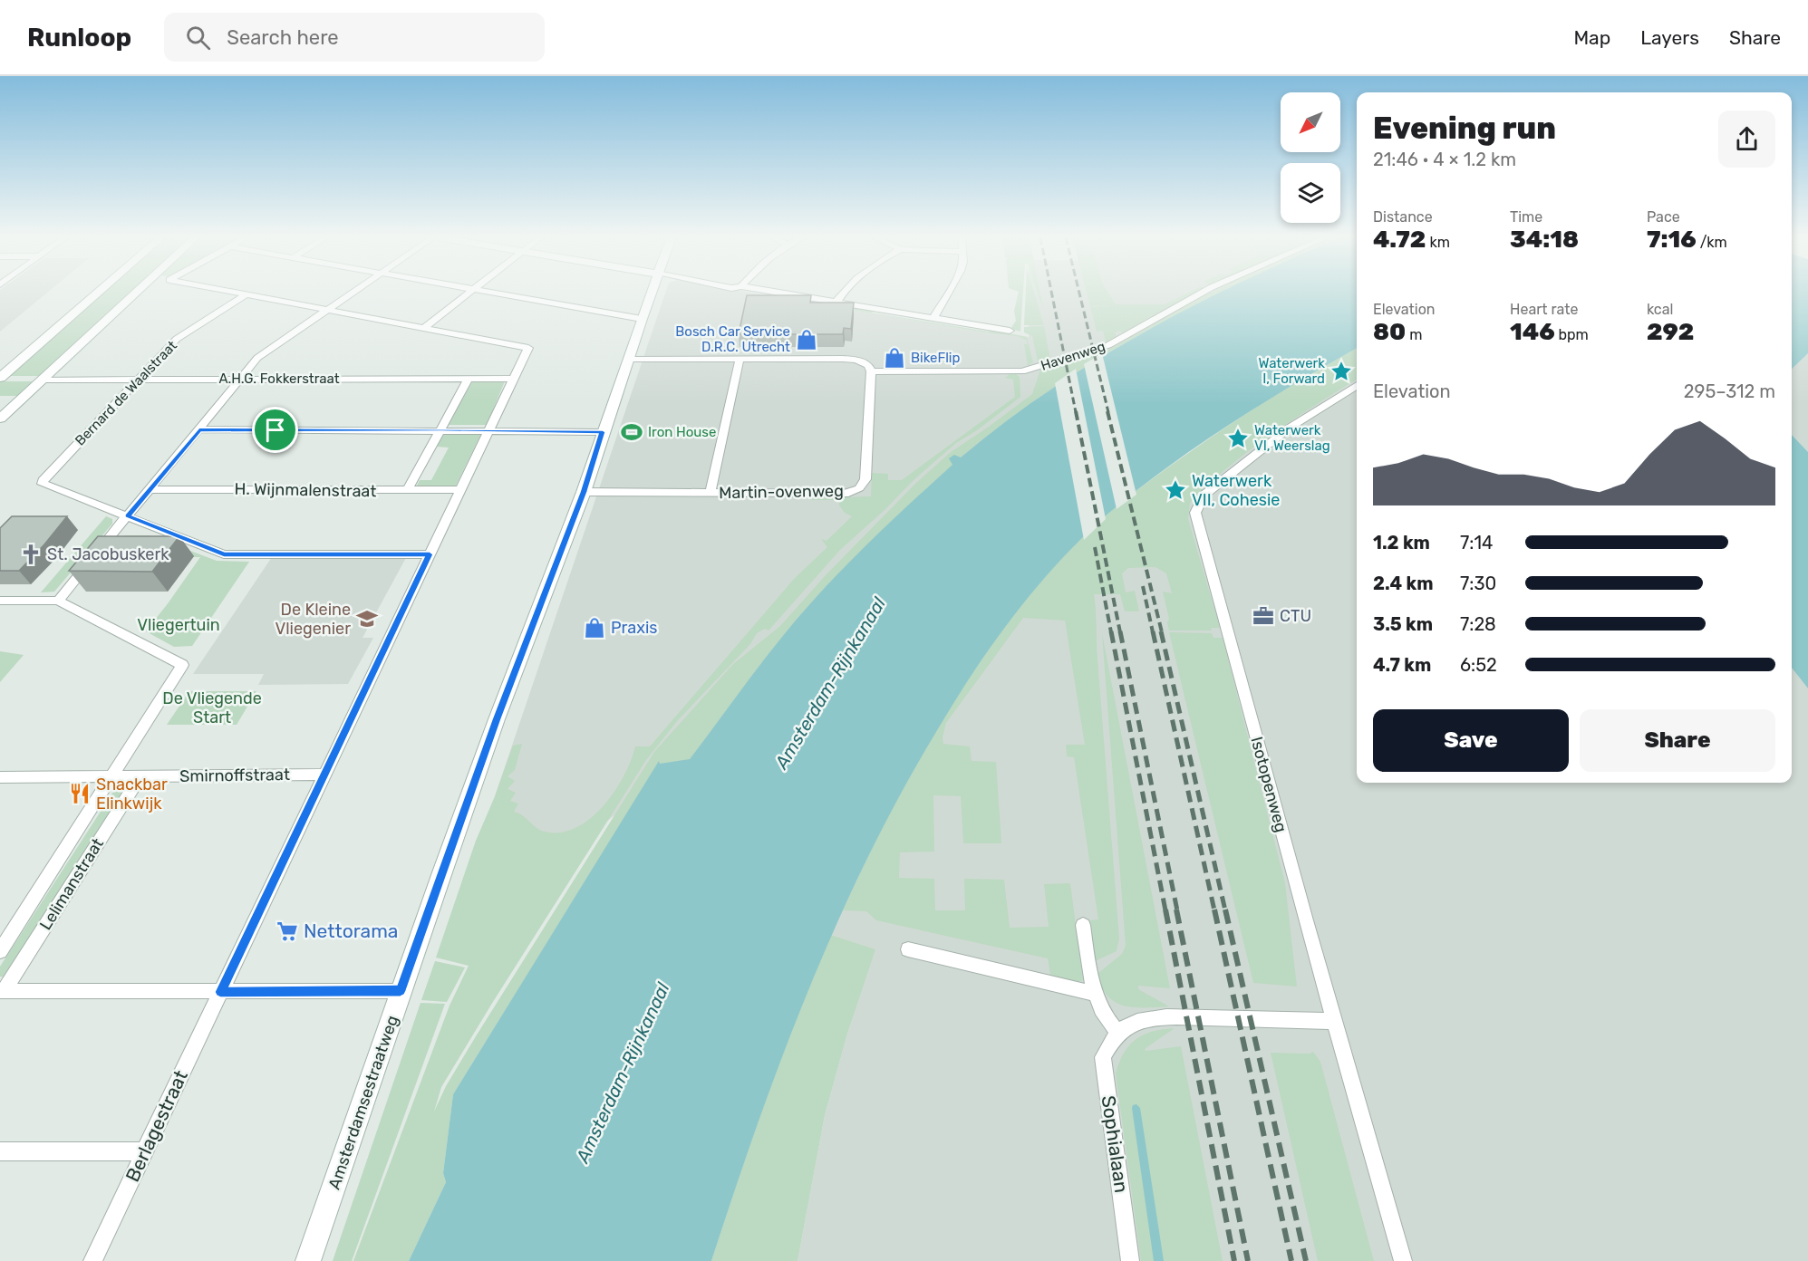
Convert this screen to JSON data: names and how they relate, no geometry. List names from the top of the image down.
{
  "streets": {
    "main road": ["Amsterdamsestraatweg"],
    "street": [
      "Havenweg",
      "A.H.G. Fokkerstraat",
      "Bernard de Waalstraat",
      "H. Wijnmalenstraat",
      "Martin-ovenweg",
      "Smirnoffstraat",
      "Isotopenweg",
      "Lelimanstraat",
      "Berlagestraat",
      "Sophialaan"
    ]
  },
  "crossings": [
    ["Havenweg", "Martin-ovenweg"],
    ["A.H.G. Fokkerstraat", "Bernard de Waalstraat"],
    ["A.H.G. Fokkerstraat", "Berlagestraat"],
    ["H. Wijnmalenstraat", "Berlagestraat"],
    ["Martin-ovenweg", "Amsterdamsestraatweg"],
    ["Smirnoffstraat", "Lelimanstraat"],
    ["Smirnoffstraat", "Berlagestraat"]
  ],
  "water": ["Amsterdam-Rijnkanaal"],
  "parks": ["Vliegertuin", "De Vliegende Start"],
  "places": {
    "shop": ["Bosch Car Service D.R.C. Utrecht", "BikeFlip", "Praxis"],
    "place": ["Waterwerk I, Forward", "Waterwerk VI, Weerslag", "Waterwerk VII, Cohesie"],
    "sports": ["Iron House"],
    "church": ["St. Jacobuskerk"],
    "office": ["CTU"],
    "school or university": ["De Kleine Vliegenier"],
    "restaurant": ["Snackbar Elinkwijk"],
    "supermarket": ["Nettorama"]
  },
  "north": "bottom left",
  "page": {
    "header": "Runloop",
    "search": "Search here",
    "nav": ["Map", "Layers", "Share"],
    "heading": ["Evening run", "21:46 · 4 × 1.2 km"],
    "stats": [
      ["Distance", "4.72 km"],
      ["Time", "34:18"],
      ["Pace", "7:16 /km"],
      ["Elevation", "80 m"],
      ["Heart rate", "146 bpm"],
      ["kcal", "292"]
    ],
    "chart": ["Elevation", "295–312 m"],
    "list": [
      {
        "name": "1.2 km",
        "note": "7:14"
      },
      {
        "name": "2.4 km",
        "note": "7:30"
      },
      {
        "name": "3.5 km",
        "note": "7:28"
      },
      {
        "name": "4.7 km",
        "note": "6:52"
      }
    ],
    "buttons": ["Save", "Share"]
  }
}
